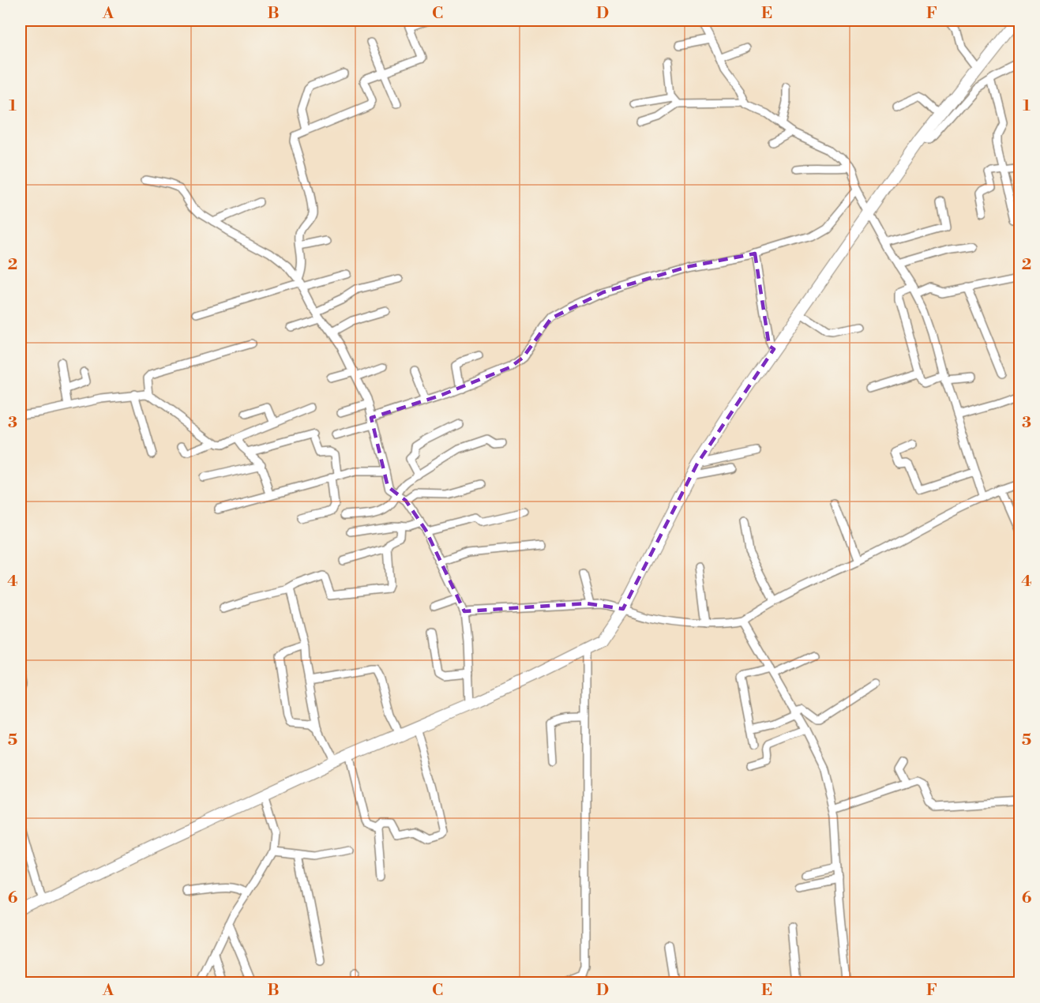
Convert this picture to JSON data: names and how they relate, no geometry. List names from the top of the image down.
{
  "grid": {
    "columns": [
      "A",
      "B",
      "C",
      "D",
      "E",
      "F"
    ],
    "rows": [
      "1",
      "2",
      "3",
      "4",
      "5",
      "6"
    ]
  }
}
